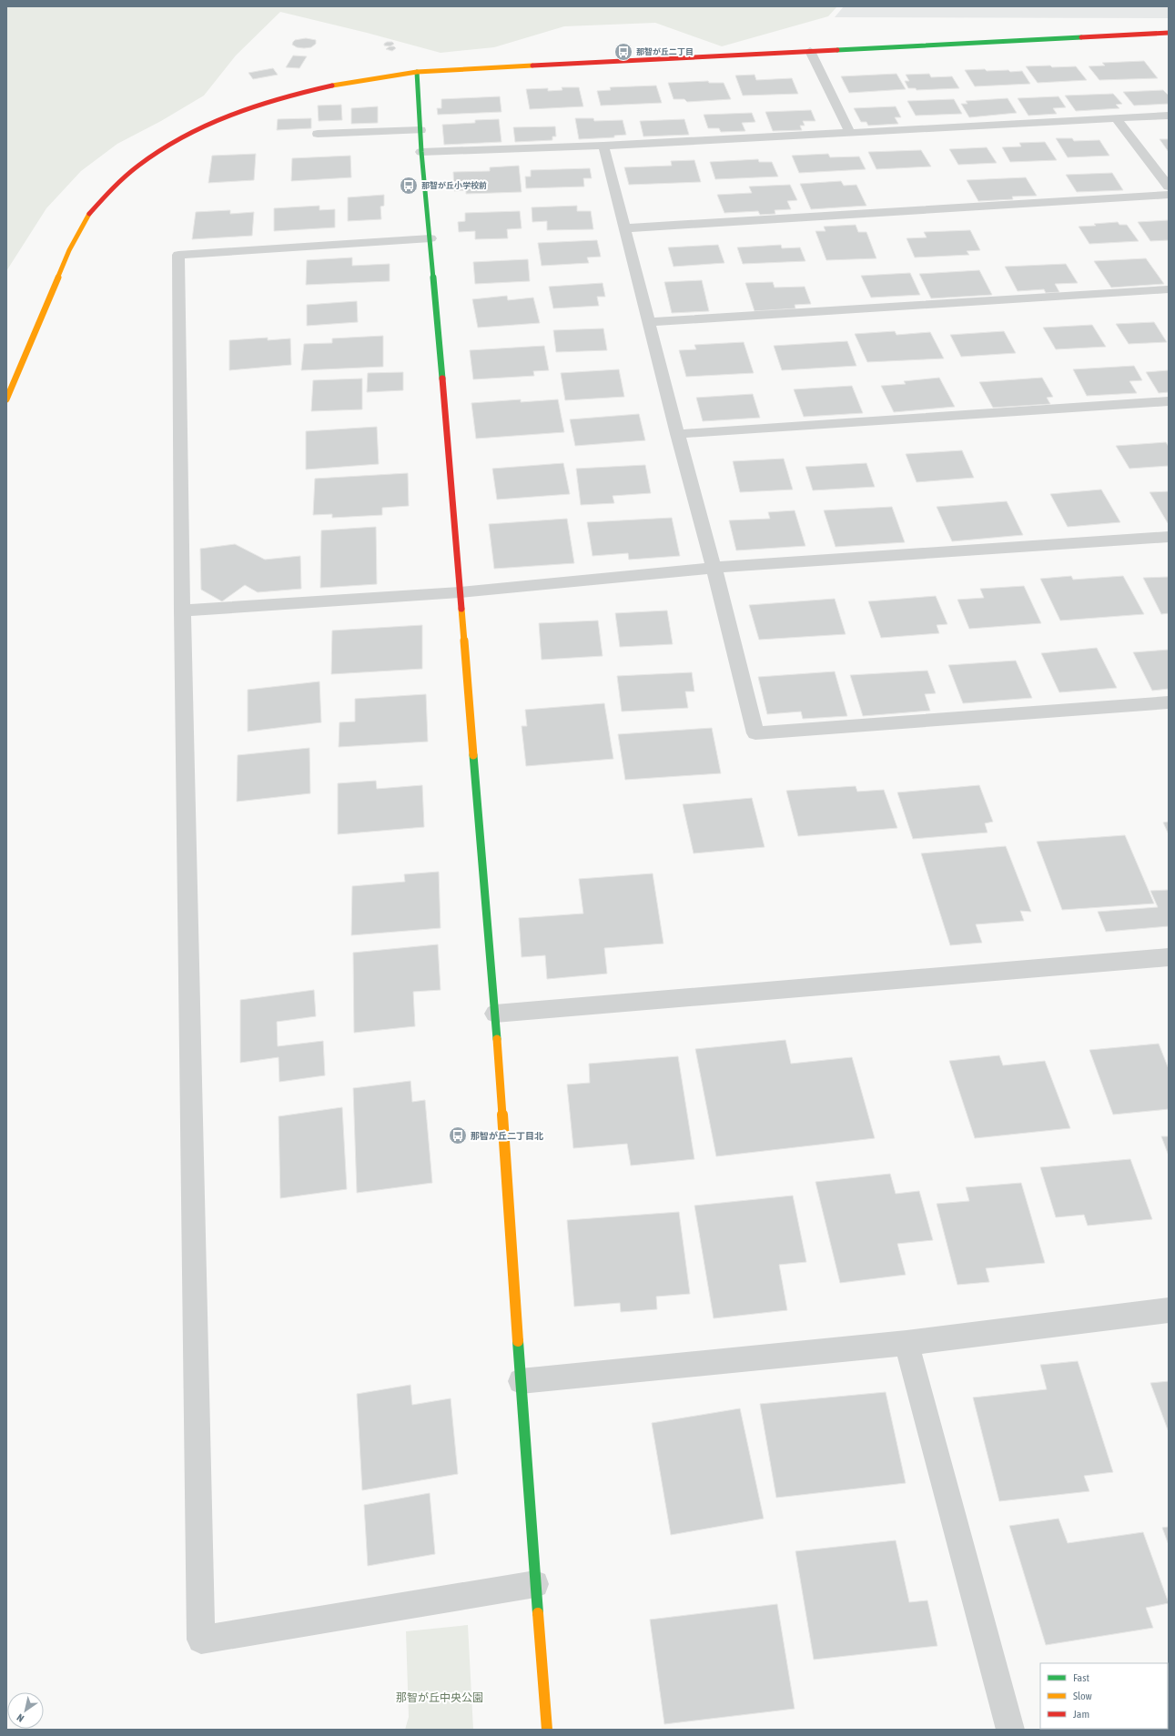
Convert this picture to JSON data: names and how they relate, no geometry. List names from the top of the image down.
{
  "parks": ["那智が丘中央公園"],
  "places": {
    "bus stop": ["那智が丘二丁目", "那智が丘小学校前", "那智が丘二丁目北"]
  },
  "legend": ["Fast", "Slow", "Jam"],
  "north": "bottom left"
}
